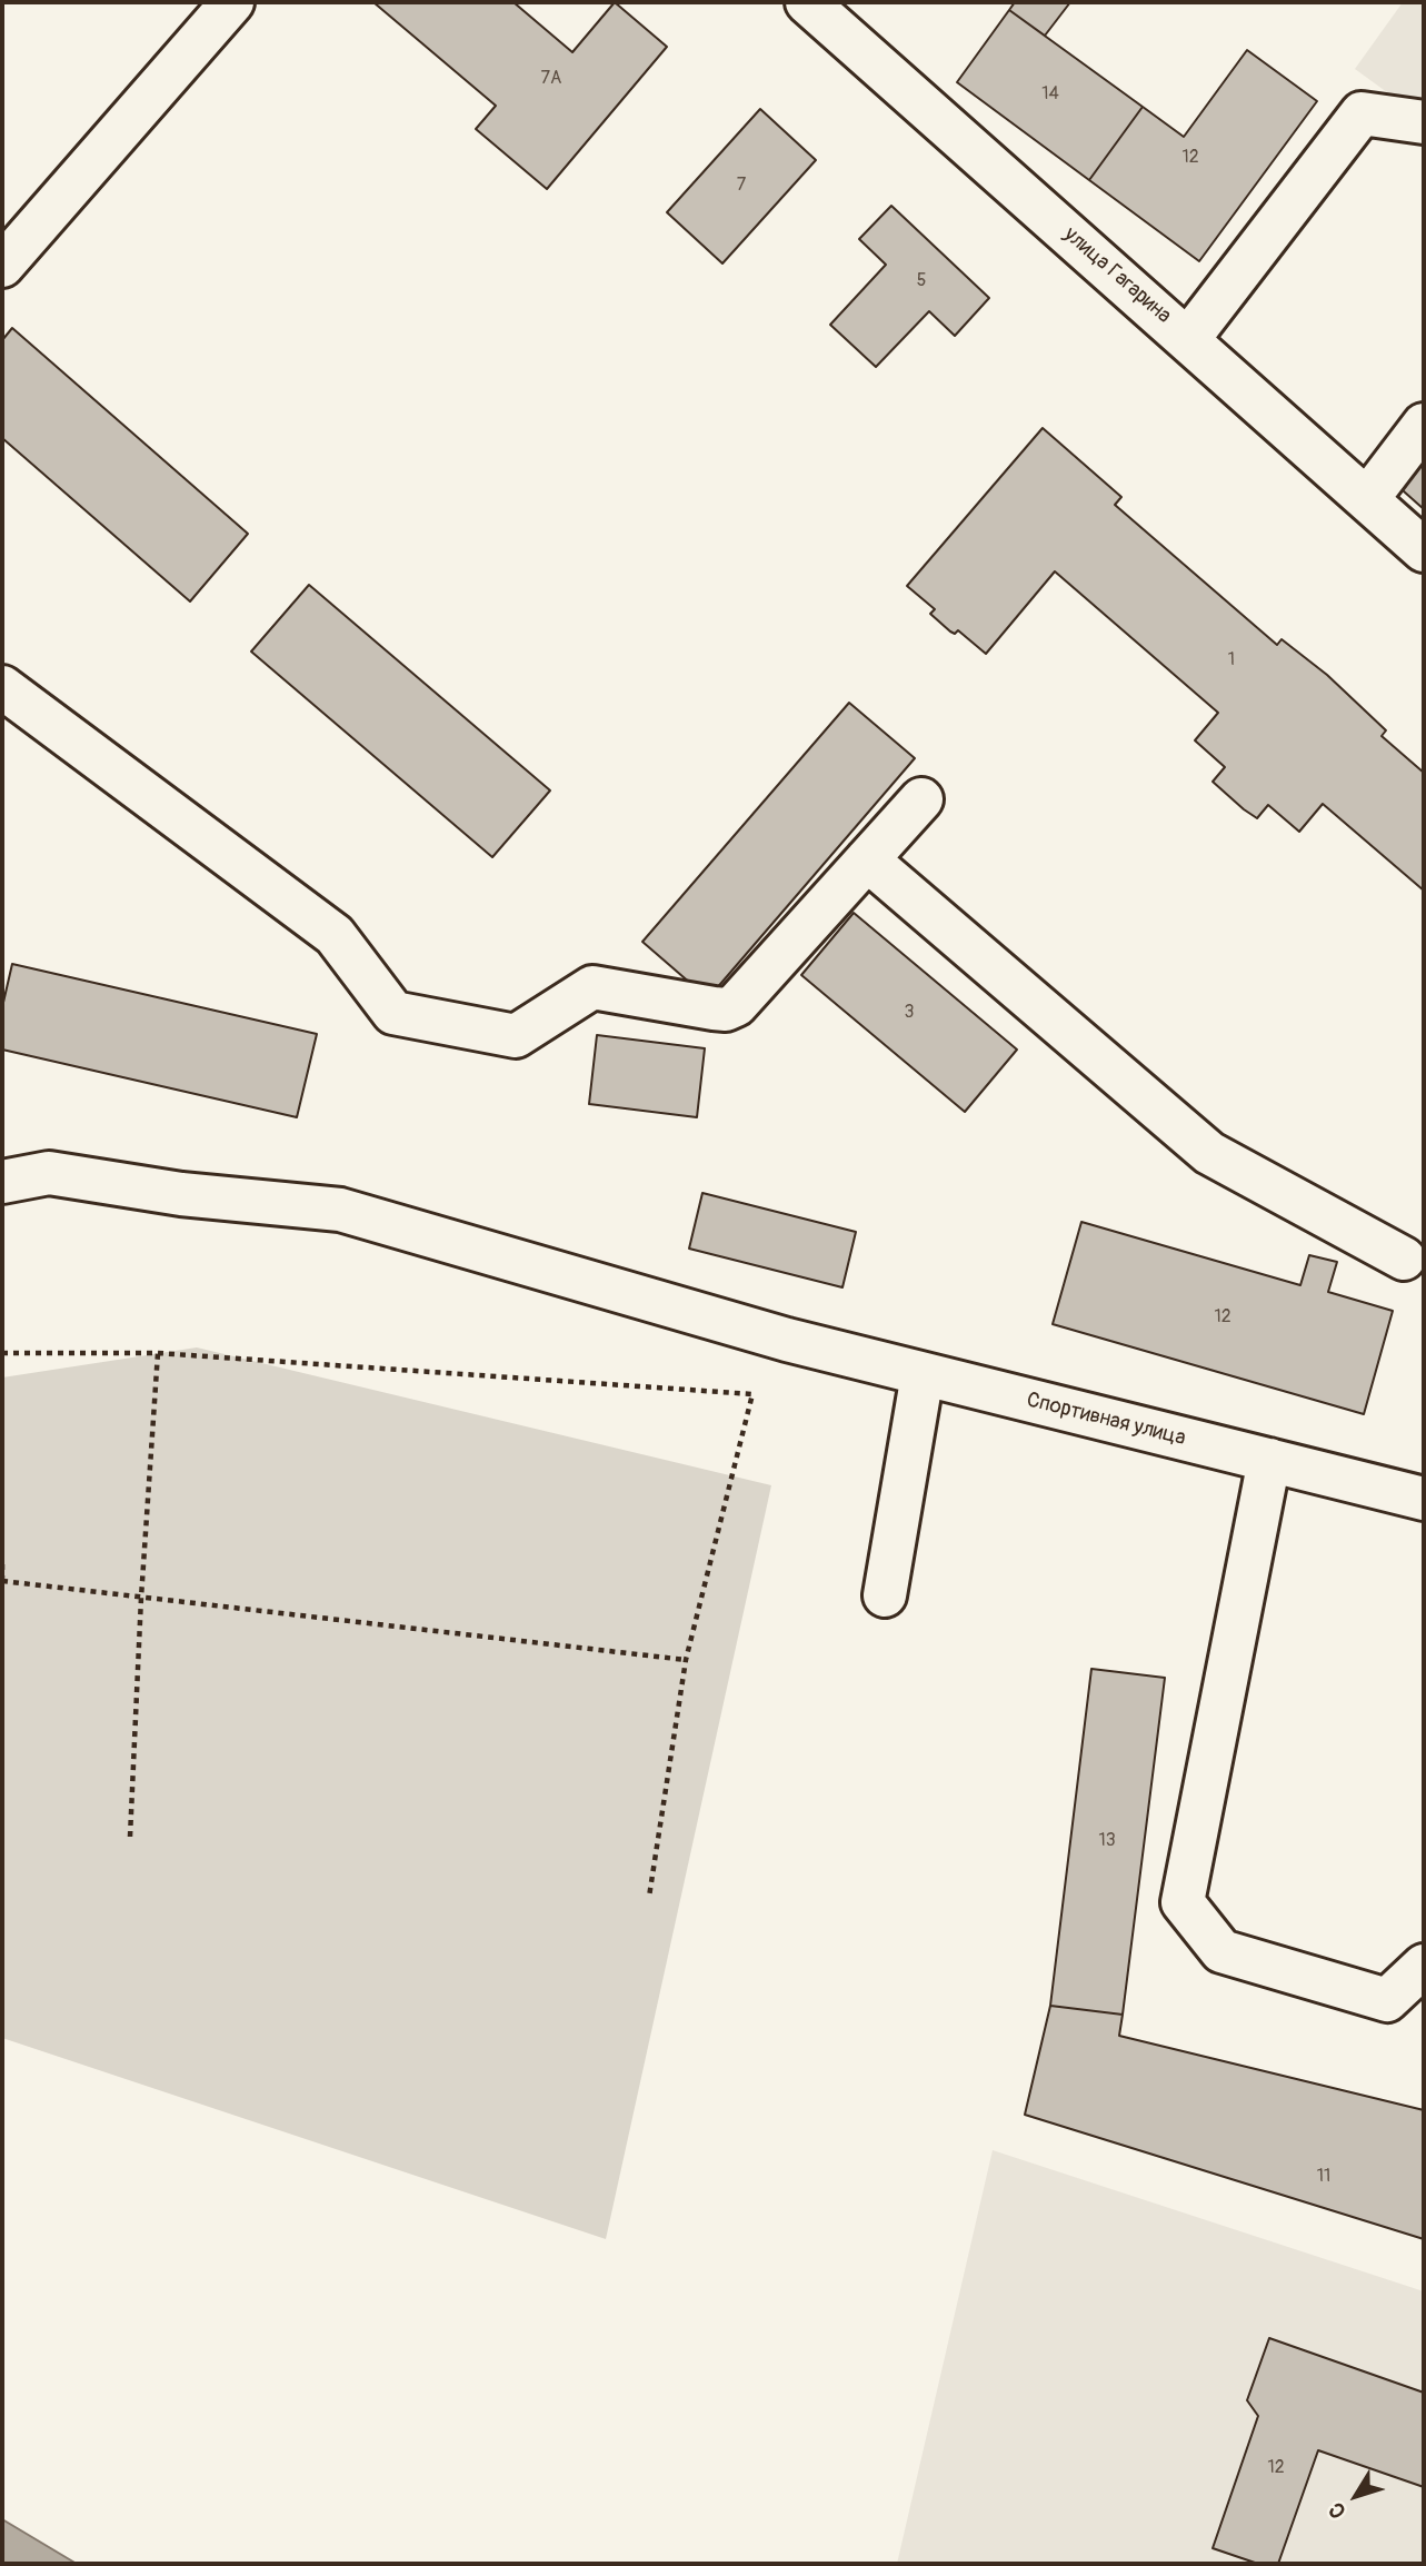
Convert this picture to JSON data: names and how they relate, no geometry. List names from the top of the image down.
{
  "streets": {
    "street": ["улица Гагарина", "Спортивная улица"]
  },
  "house_numbers": [
    "7А",
    "14",
    "12",
    "7",
    "5",
    "1",
    "3",
    "12",
    "13",
    "11",
    "12"
  ],
  "north": "bottom left"
}
